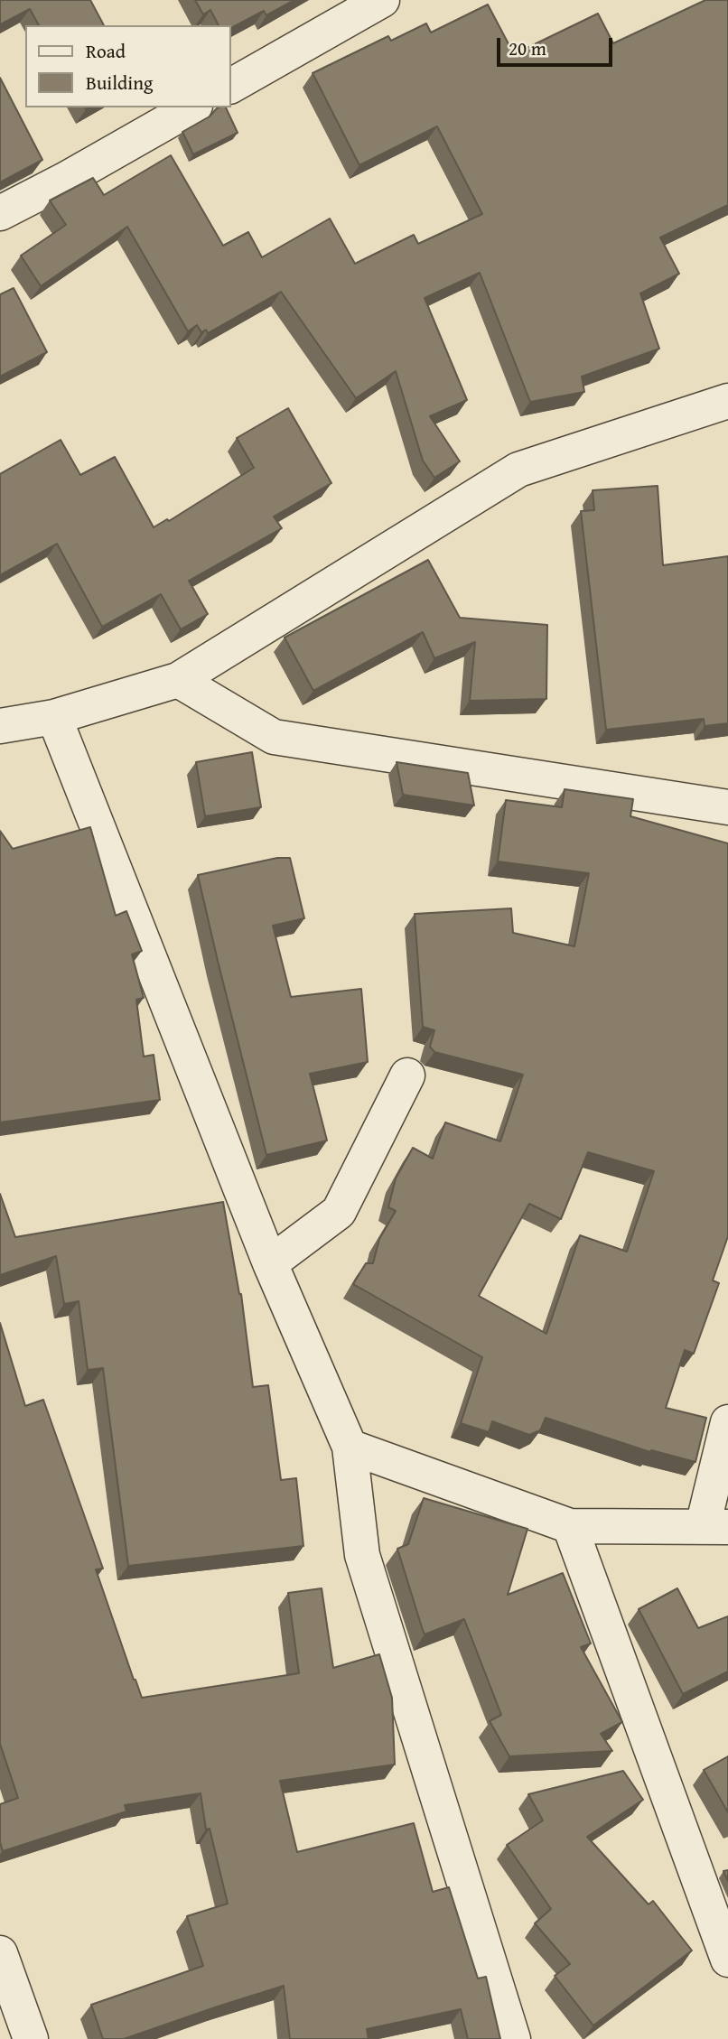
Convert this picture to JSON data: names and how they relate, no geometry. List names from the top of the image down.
{
  "legend": ["Road", "Building"],
  "scale_bar": "20 m"
}
